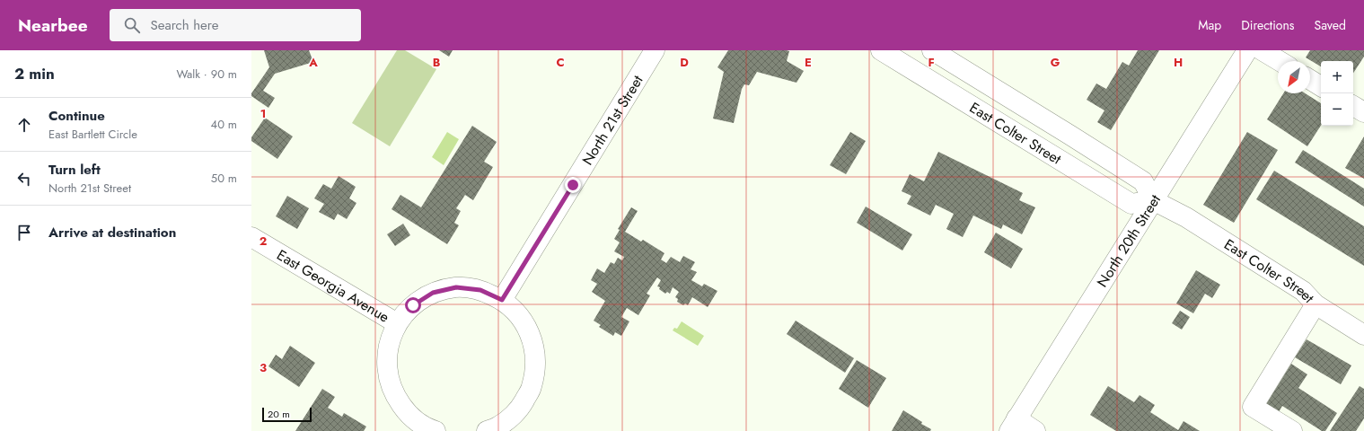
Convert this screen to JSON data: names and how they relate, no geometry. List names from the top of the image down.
{
  "streets": {
    "street": [
      "North 21st Street",
      "East Colter Street",
      "North 20th Street",
      "East Georgia Avenue"
    ]
  },
  "crossings": [
    ["East Colter Street", "North 20th Street"]
  ],
  "scale_bar": "20 m",
  "north": "bottom left",
  "page": {
    "header": "Nearbee",
    "search": "Search here",
    "nav": ["Map", "Directions", "Saved"],
    "heading": ["2 min", "Walk · 90 m"],
    "map_buttons": ["+", "−"],
    "list": [
      ["Continue", "East Bartlett Circle", "40 m"],
      ["Turn left", "North 21st Street", "50 m"],
      "Arrive at destination"
    ],
    "scale": "20 m"
  },
  "grid": {
    "columns": [
      "A",
      "B",
      "C",
      "D",
      "E",
      "F",
      "G",
      "H"
    ],
    "rows": ["1", "2", "3"]
  }
}
